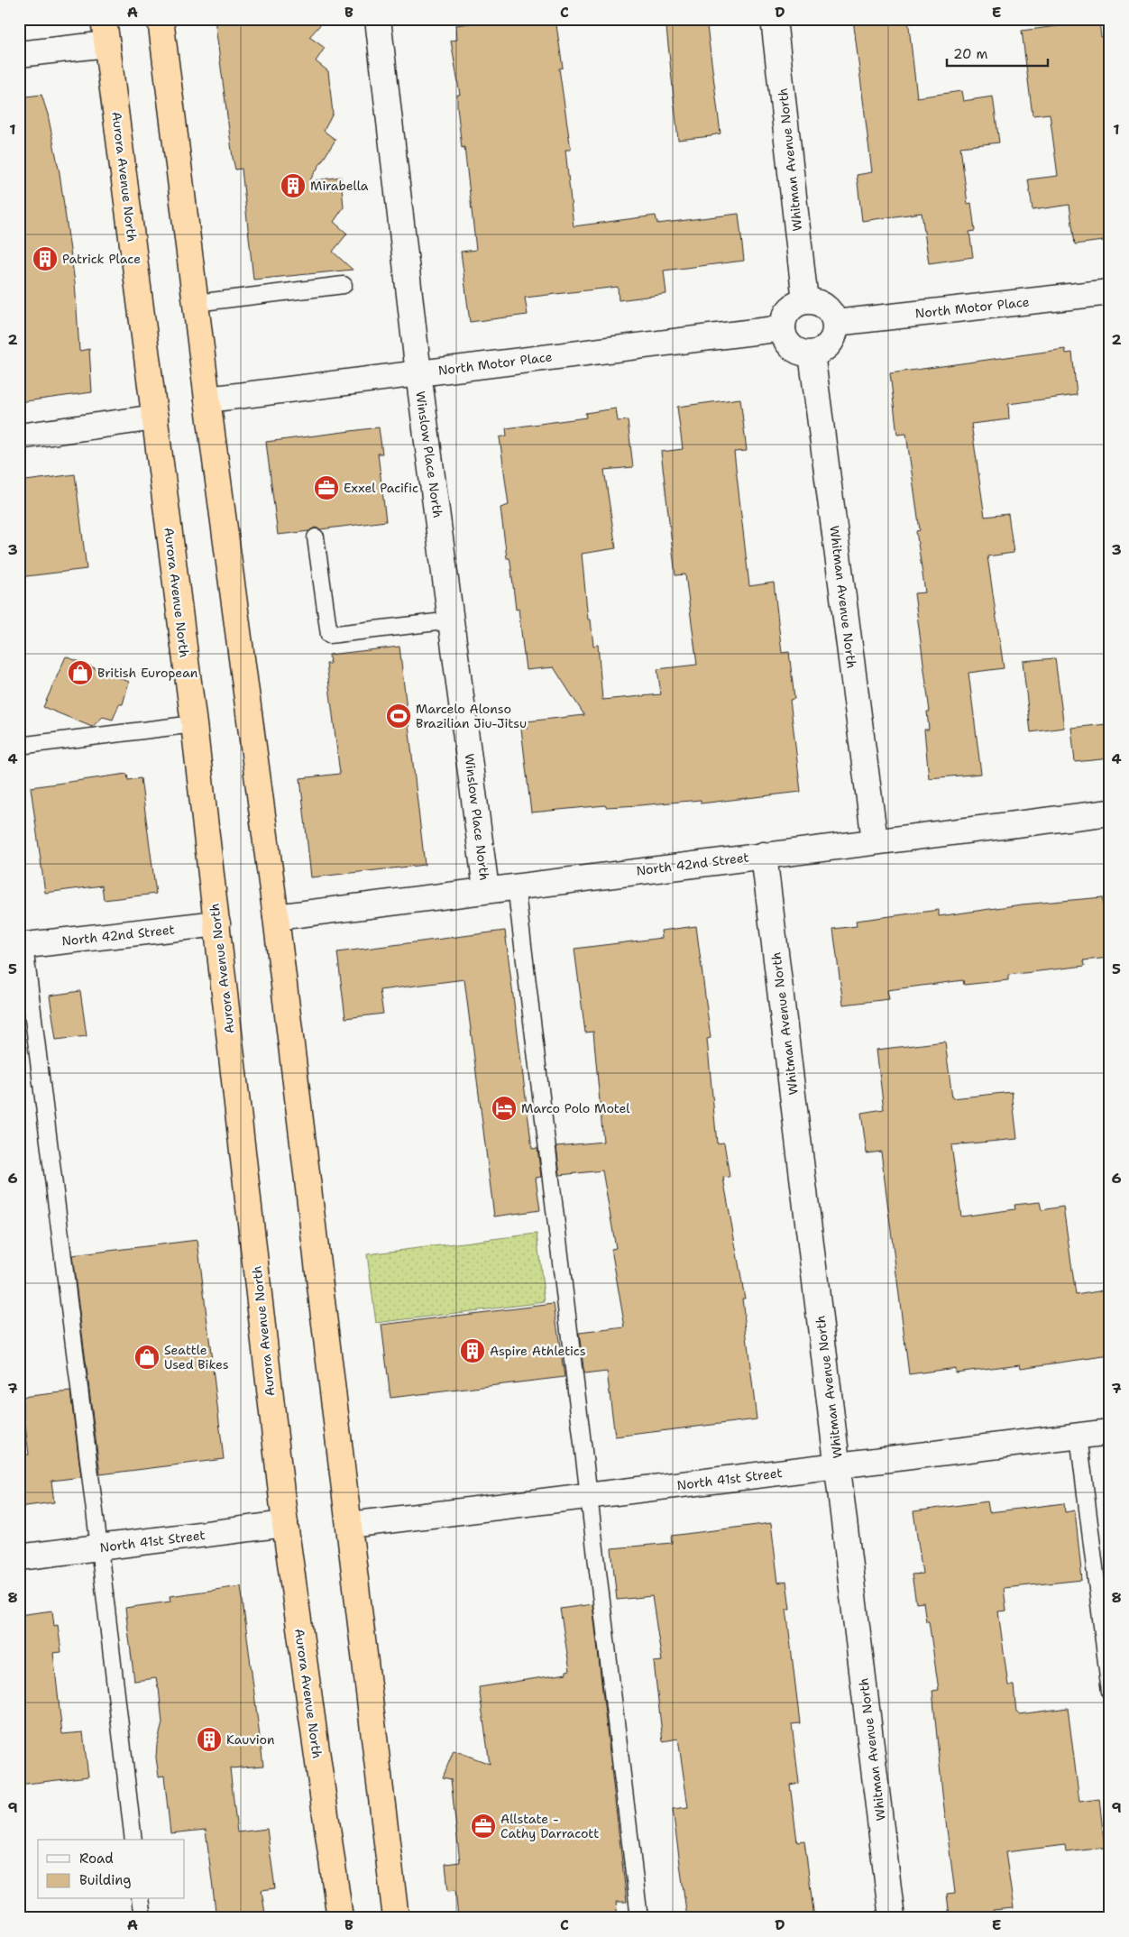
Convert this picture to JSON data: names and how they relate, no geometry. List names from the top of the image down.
{
  "streets": {
    "highway": ["Aurora Avenue North"],
    "street": [
      "Whitman Avenue North",
      "North Motor Place",
      "Winslow Place North",
      "North 42nd Street",
      "North 41st Street"
    ]
  },
  "crossings": [
    ["Whitman Avenue North", "North Motor Place"],
    ["Whitman Avenue North", "North 42nd Street"],
    ["Whitman Avenue North", "North 41st Street"],
    ["Aurora Avenue North", "North 42nd Street"],
    ["Aurora Avenue North", "North 41st Street"],
    ["North Motor Place", "Winslow Place North"],
    ["Winslow Place North", "North 42nd Street"]
  ],
  "places": {
    "building": [
      "Mirabella",
      "Patrick Place",
      "Aspire Athletics",
      "Kauvion"
    ],
    "office": ["Exxel Pacific", "Allstate - Cathy Darracott"],
    "shop": ["British European", "Seattle Used Bikes"],
    "sports": ["Marcelo Alonso Brazilian Jiu-Jitsu"],
    "hotel": ["Marco Polo Motel"]
  },
  "legend": ["Road", "Building"],
  "scale_bar": "20 m",
  "grid": {
    "columns": [
      "A",
      "B",
      "C",
      "D",
      "E"
    ],
    "rows": [
      "1",
      "2",
      "3",
      "4",
      "5",
      "6",
      "7",
      "8",
      "9"
    ]
  }
}
